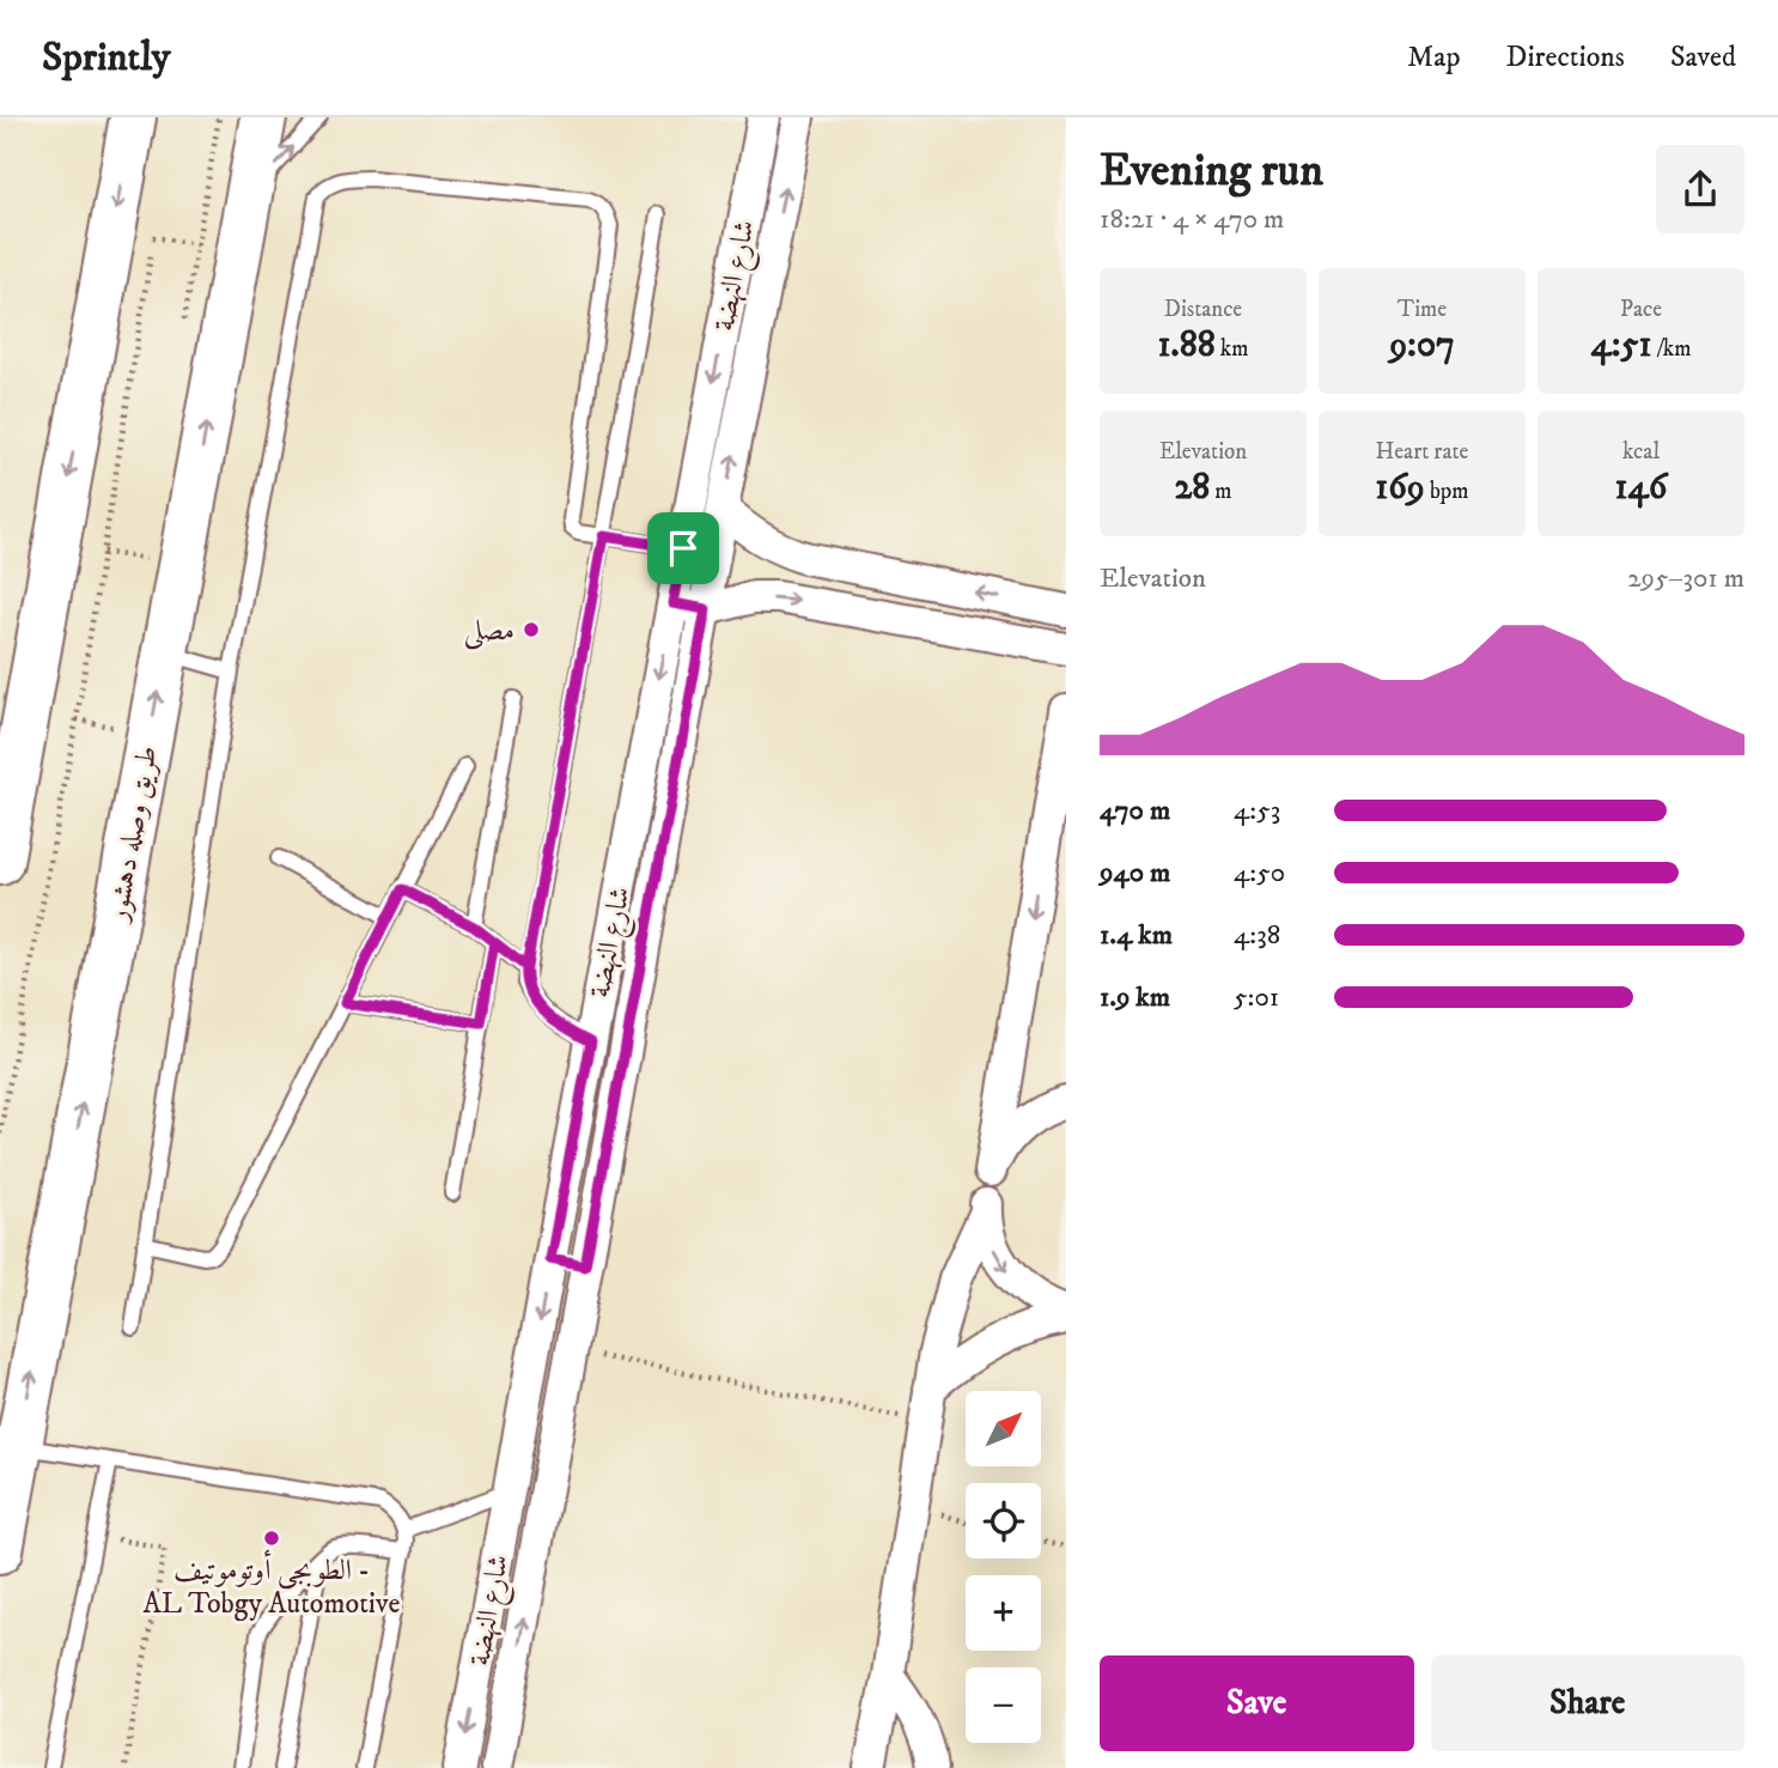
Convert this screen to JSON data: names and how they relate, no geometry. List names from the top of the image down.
{
  "streets": {
    "main road": ["طريق وصله دهشور"],
    "street": ["شارع النهضة"]
  },
  "places": ["مصلى", "الطوبجى أوتوموتيف - AL Tobgy Automotive"],
  "north": "top right",
  "page": {
    "header": "Sprintly",
    "nav": ["Map", "Directions", "Saved"],
    "heading": ["Evening run", "18:21 · 4 × 470 m"],
    "stats": [
      ["Distance", "1.88 km"],
      ["Time", "9:07"],
      ["Pace", "4:51 /km"],
      ["Elevation", "28 m"],
      ["Heart rate", "169 bpm"],
      ["kcal", "146"]
    ],
    "chart": ["Elevation", "295–301 m"],
    "list": [
      {
        "name": "470 m",
        "note": "4:53"
      },
      {
        "name": "940 m",
        "note": "4:50"
      },
      {
        "name": "1.4 km",
        "note": "4:38"
      },
      {
        "name": "1.9 km",
        "note": "5:01"
      }
    ],
    "map_buttons": ["+", "−"],
    "buttons": ["Save", "Share"]
  }
}
